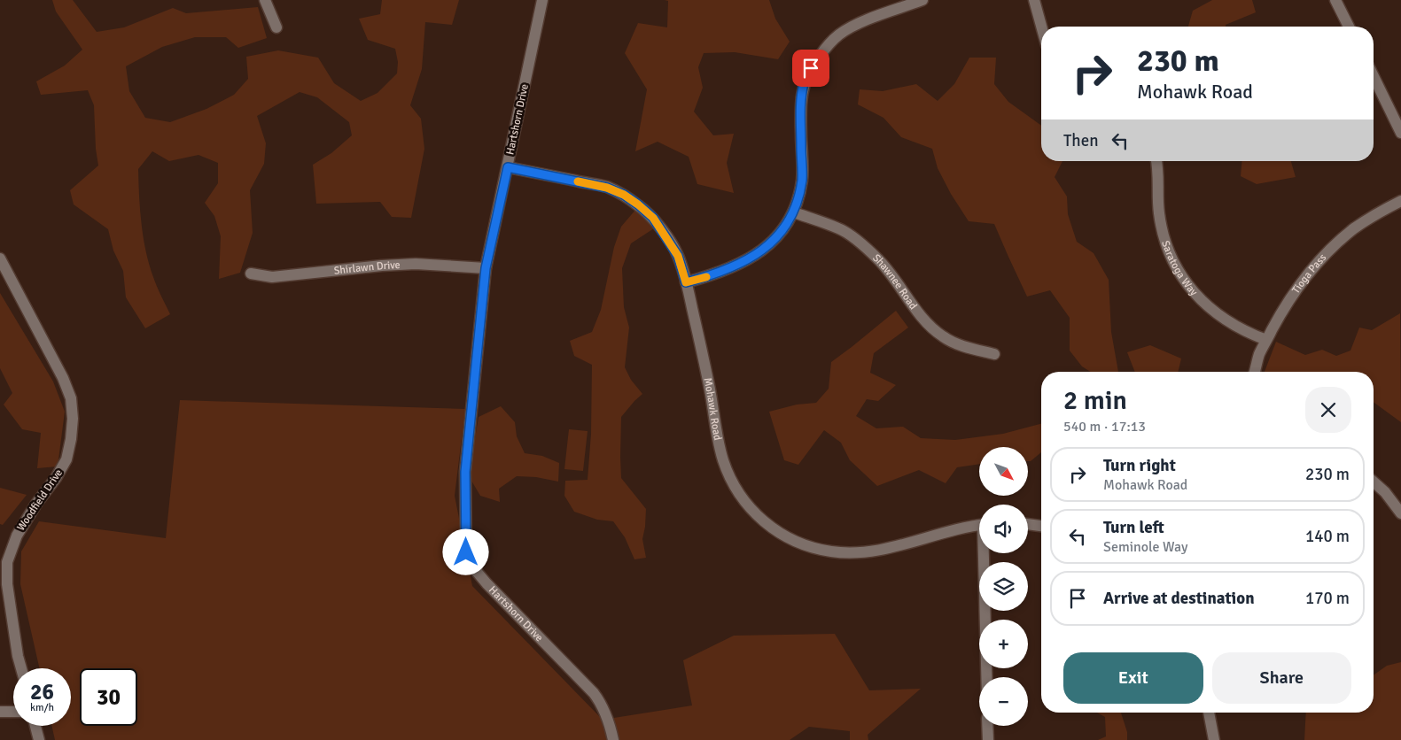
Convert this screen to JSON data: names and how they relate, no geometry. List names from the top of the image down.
{
  "streets": {
    "street": [
      "Hartshorn Drive",
      "Saratoga Way",
      "Shirlawn Drive",
      "Tioga Pass",
      "Shawnee Road",
      "Mohawk Road",
      "Woodfield Drive"
    ]
  },
  "crossings": [
    ["Hartshorn Drive", "Shirlawn Drive"],
    ["Hartshorn Drive", "Mohawk Road"],
    ["Saratoga Way", "Tioga Pass"]
  ],
  "north": "bottom right",
  "page": {
    "turn": ["230 m", "Mohawk Road"],
    "then": "Then",
    "heading": ["2 min", "540 m · 17:13"],
    "map_buttons": ["+", "−"],
    "list": [
      {
        "name": "Turn right",
        "note": "Mohawk Road",
        "value": "230 m"
      },
      {
        "name": "Turn left",
        "note": "Seminole Way",
        "value": "140 m"
      },
      {
        "name": "Arrive at destination",
        "value": "170 m"
      }
    ],
    "buttons": ["Exit", "Share"],
    "speed": "26 km/h",
    "limit": "30"
  }
}
